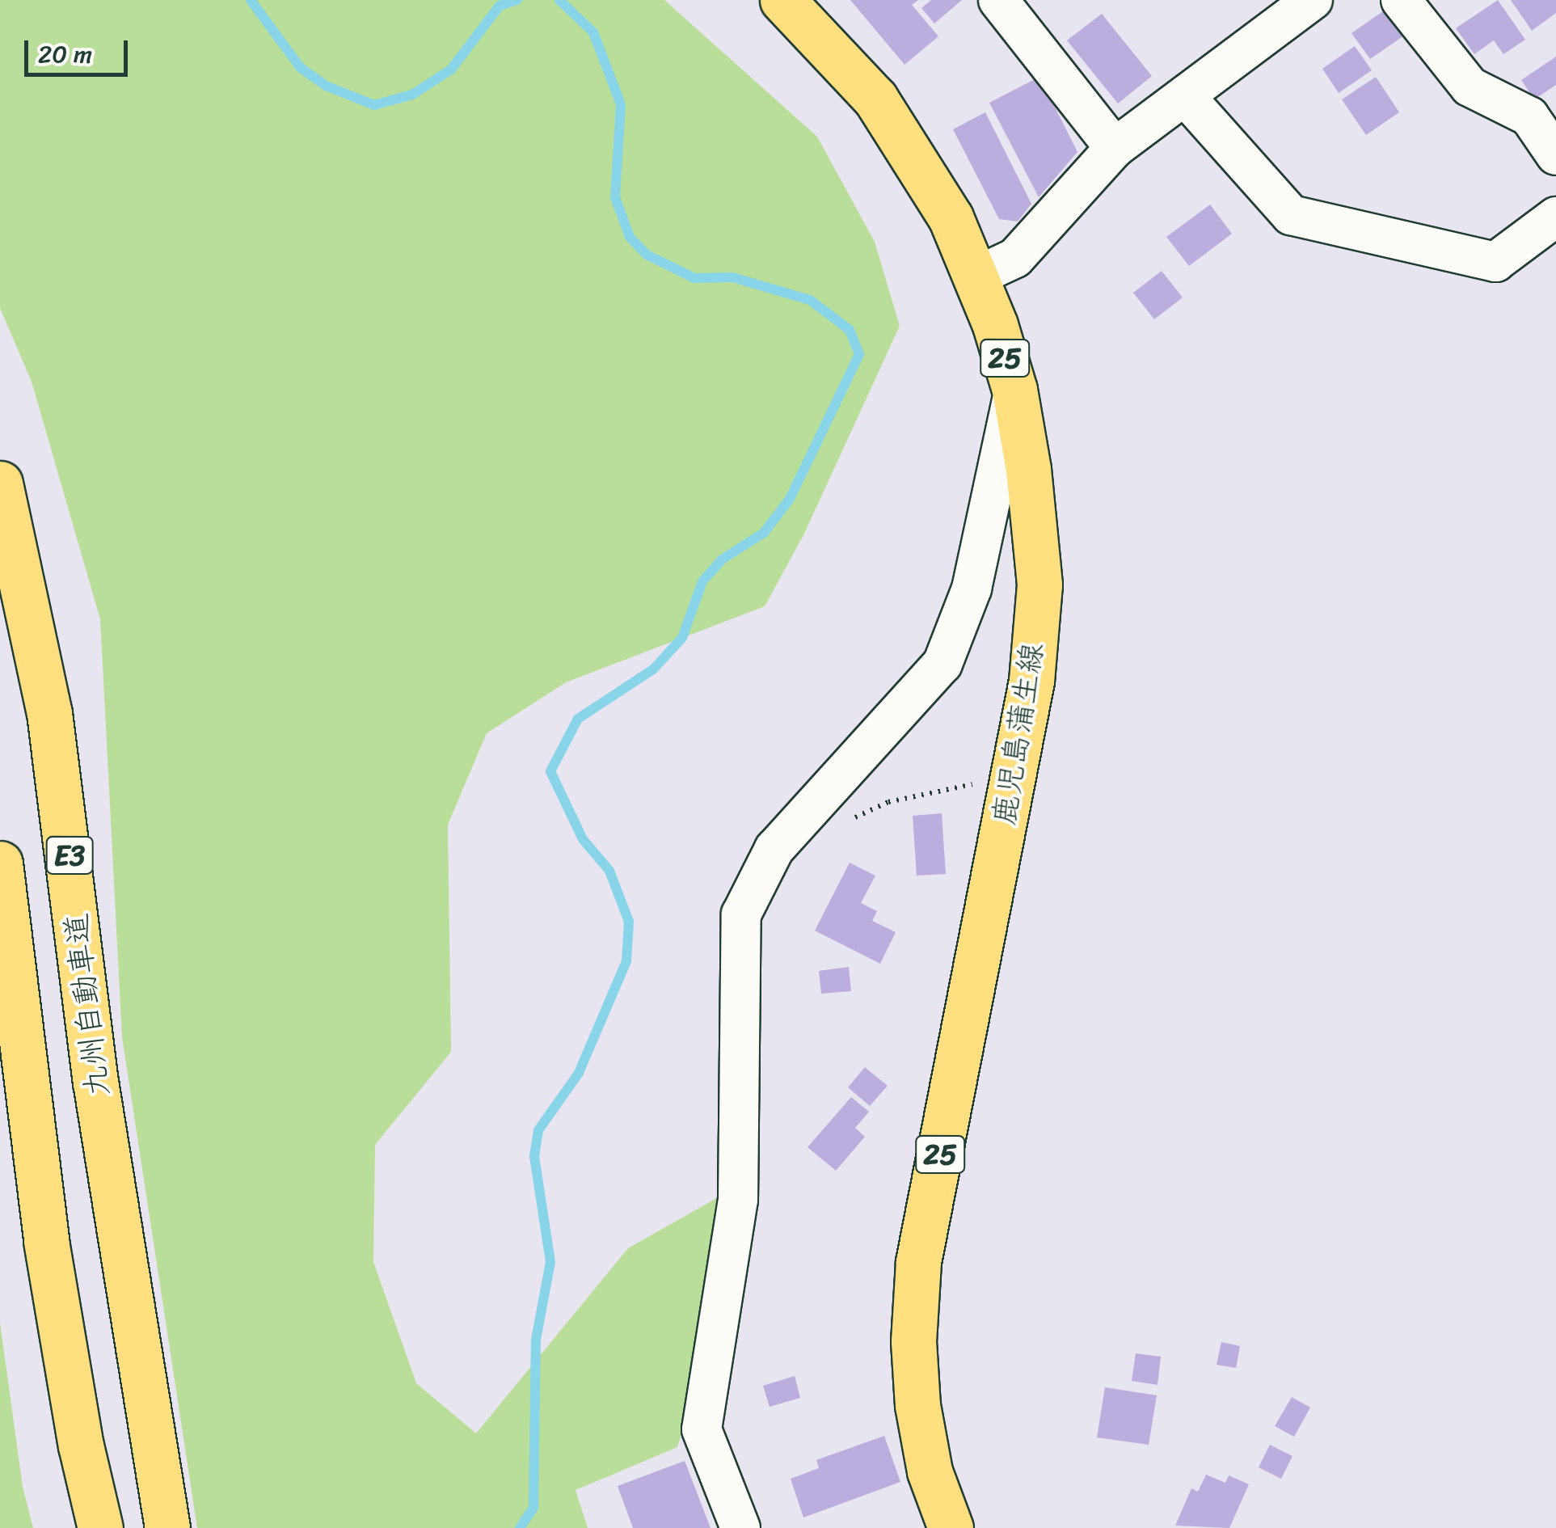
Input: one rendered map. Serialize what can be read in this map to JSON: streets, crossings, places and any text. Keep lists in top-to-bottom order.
{
  "streets": {
    "main road": [
      "25",
      "鹿児島蒲生線",
      "E3",
      "九州自動車道"
    ]
  },
  "scale_bar": "20 m"
}
